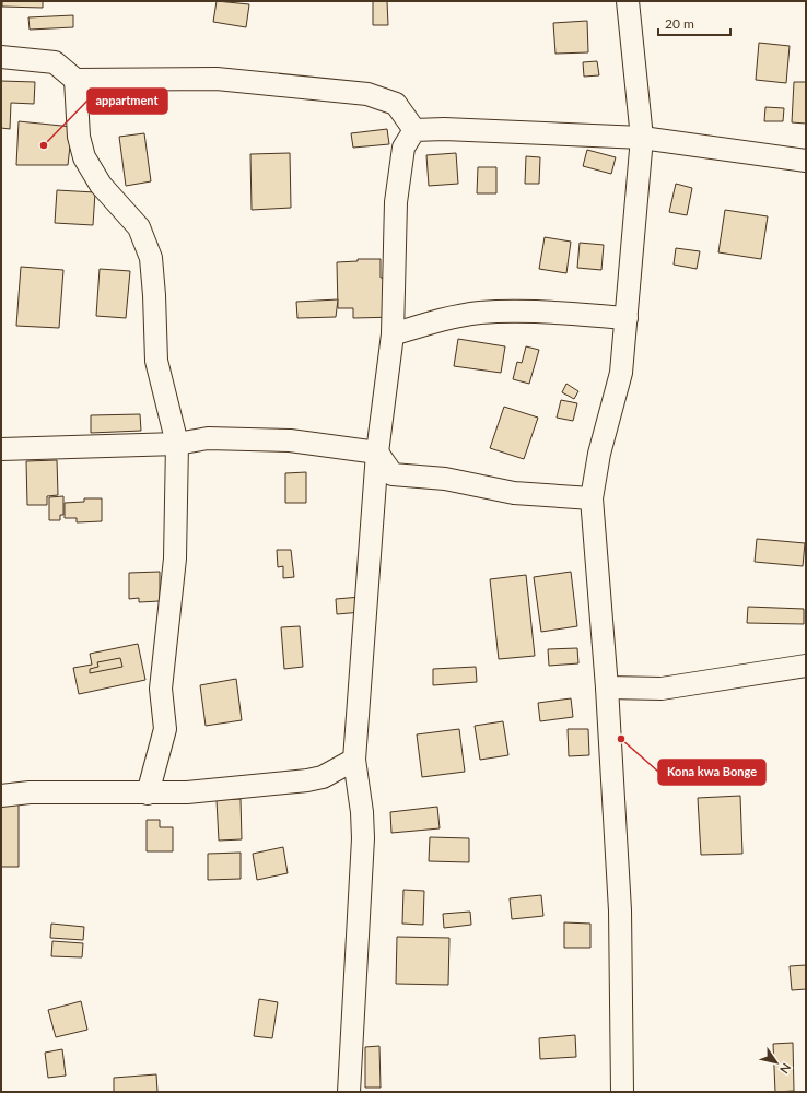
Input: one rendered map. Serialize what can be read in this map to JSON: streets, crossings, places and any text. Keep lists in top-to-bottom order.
{
  "places": ["appartment", "Kona kwa Bonge"],
  "scale_bar": "20 m",
  "north": "bottom right"
}
